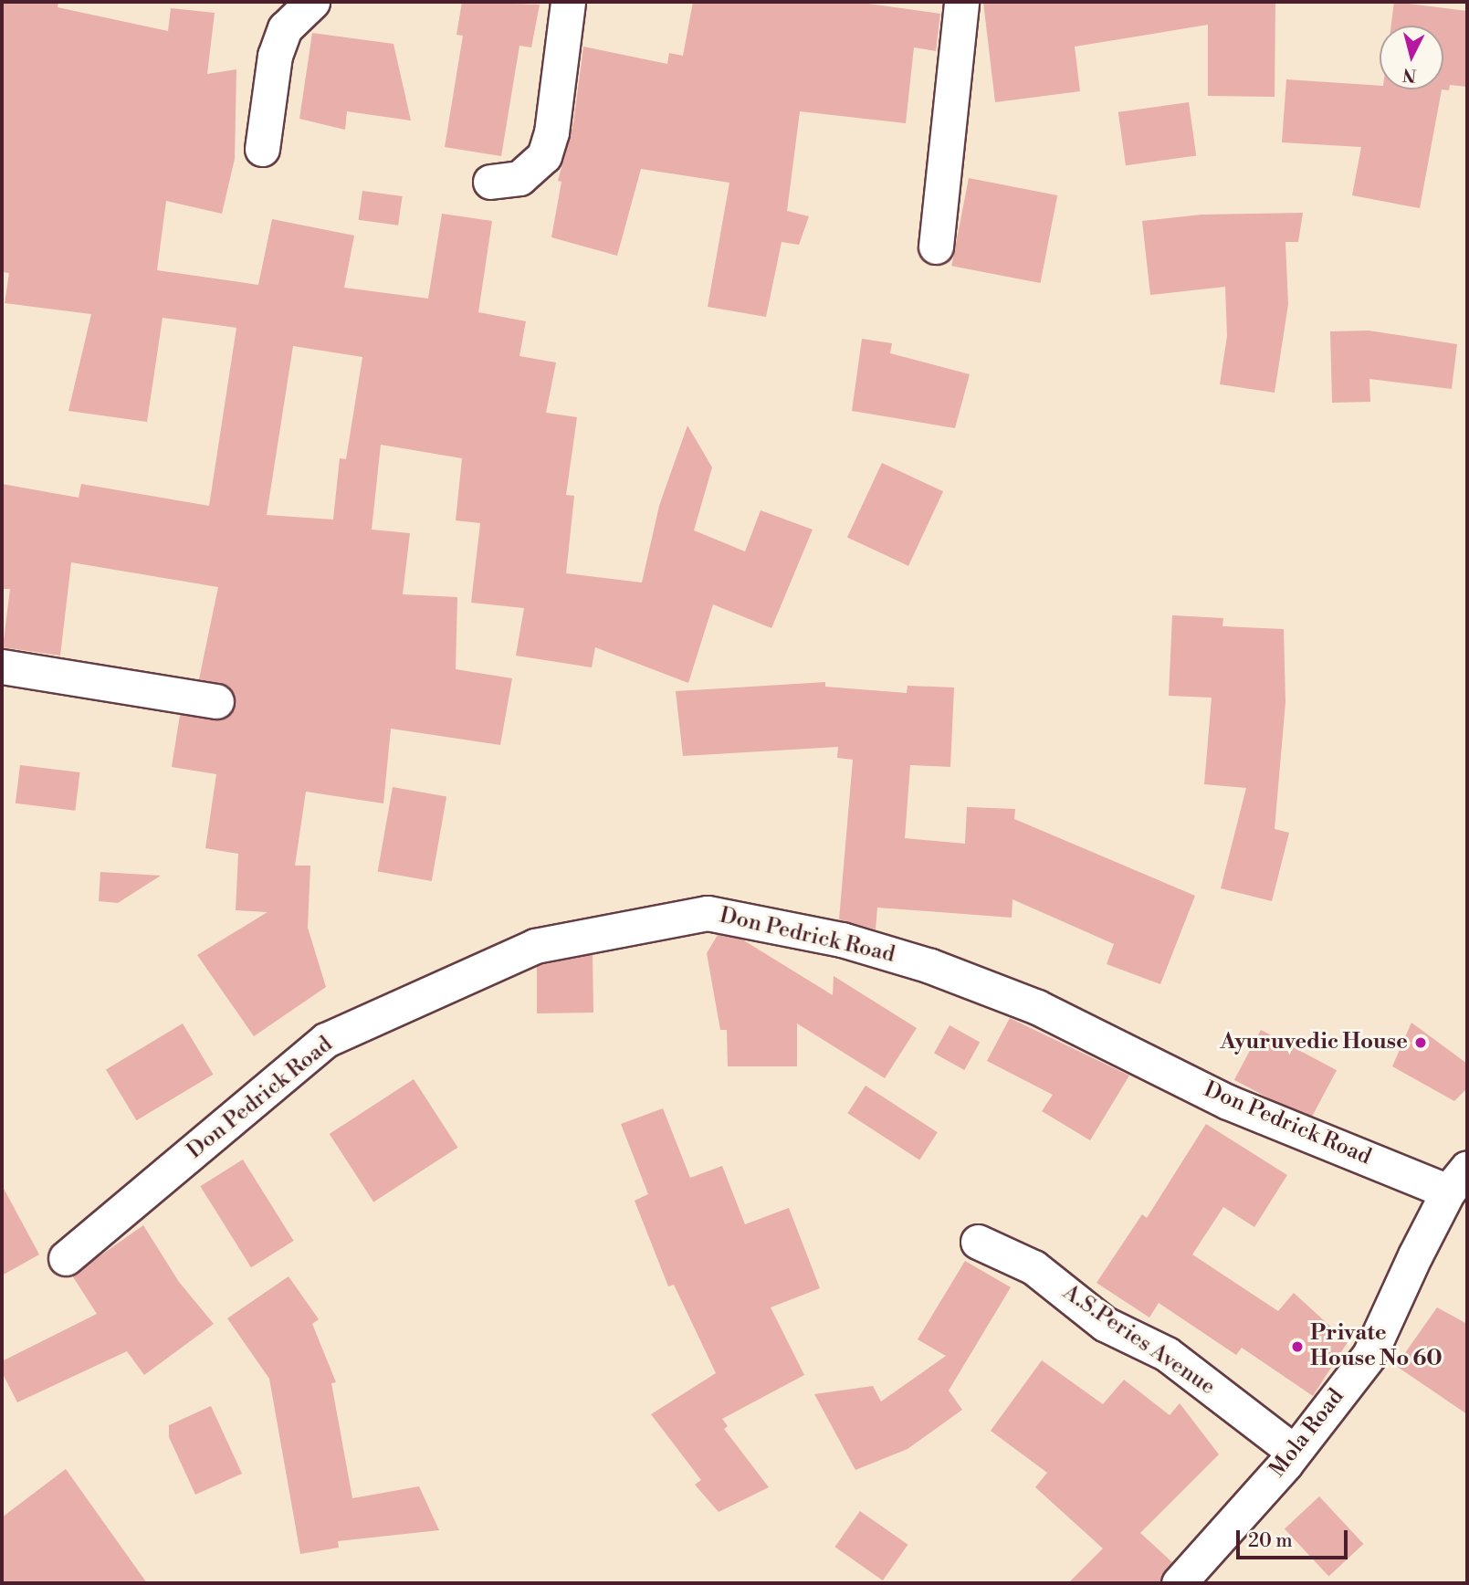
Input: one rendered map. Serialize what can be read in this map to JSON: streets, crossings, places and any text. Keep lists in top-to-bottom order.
{
  "streets": {
    "street": ["Don Pedrick Road", "A.S.Peries Avenue", "Mola Road"]
  },
  "crossings": [
    ["Don Pedrick Road", "Mola Road"],
    ["A.S.Peries Avenue", "Mola Road"]
  ],
  "places": ["Ayuruvedic House", "Private House No 60"],
  "scale_bar": "20 m",
  "north": "bottom"
}
